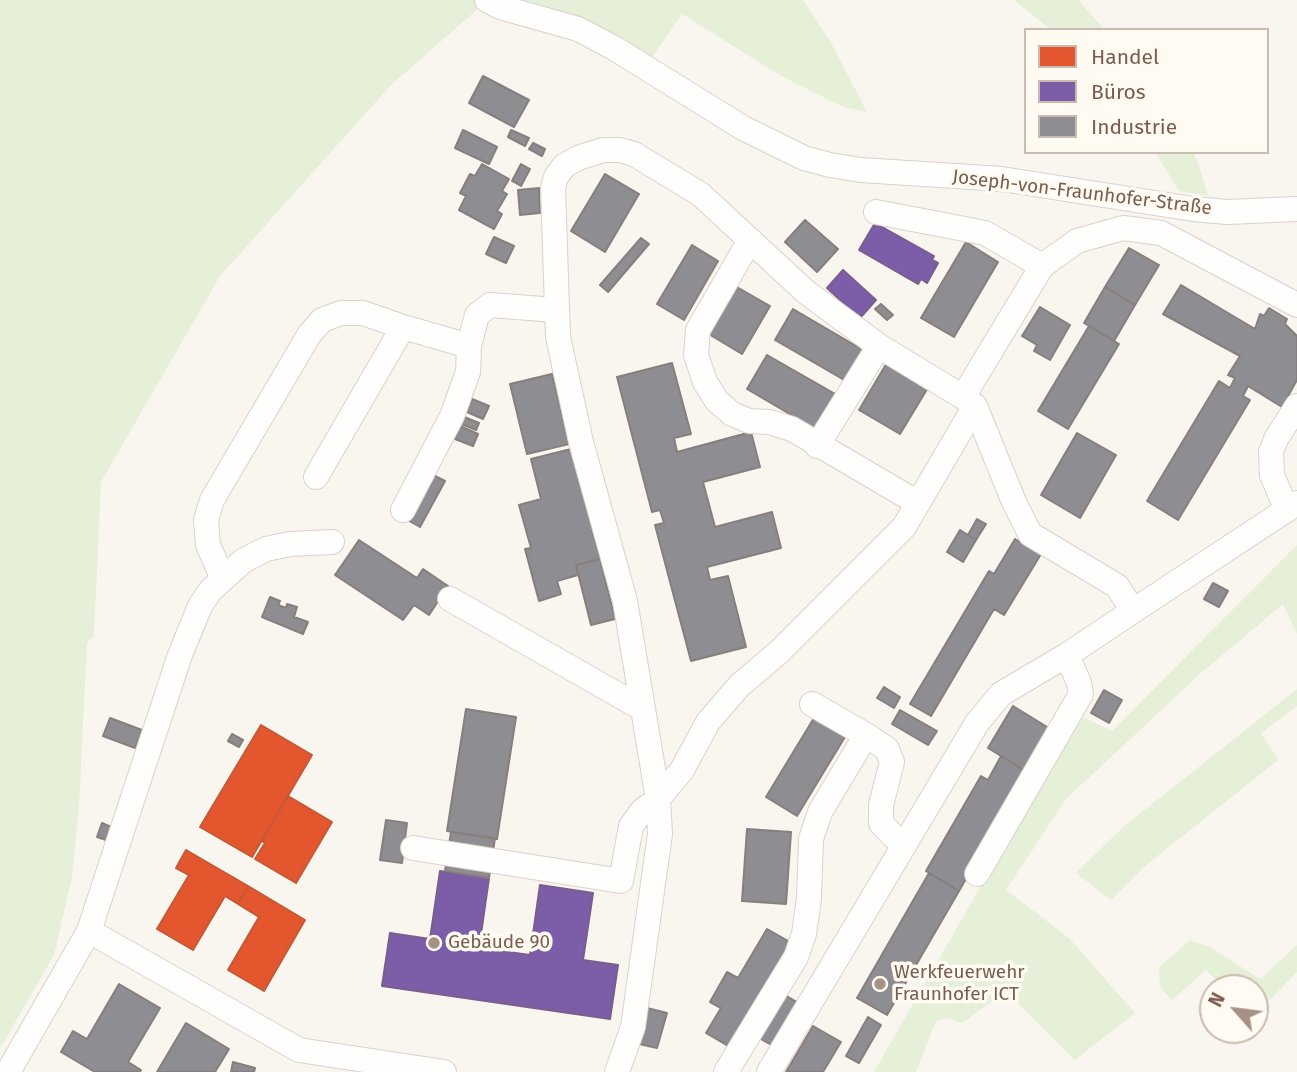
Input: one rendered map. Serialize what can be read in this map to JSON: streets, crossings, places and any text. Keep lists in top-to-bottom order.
{
  "streets": {
    "street": ["Joseph-von-Fraunhofer-Straße"]
  },
  "places": ["Gebäude 90", "Werkfeuerwehr Fraunhofer ICT"],
  "legend": ["Handel", "Büros", "Industrie"],
  "north": "top left"
}
